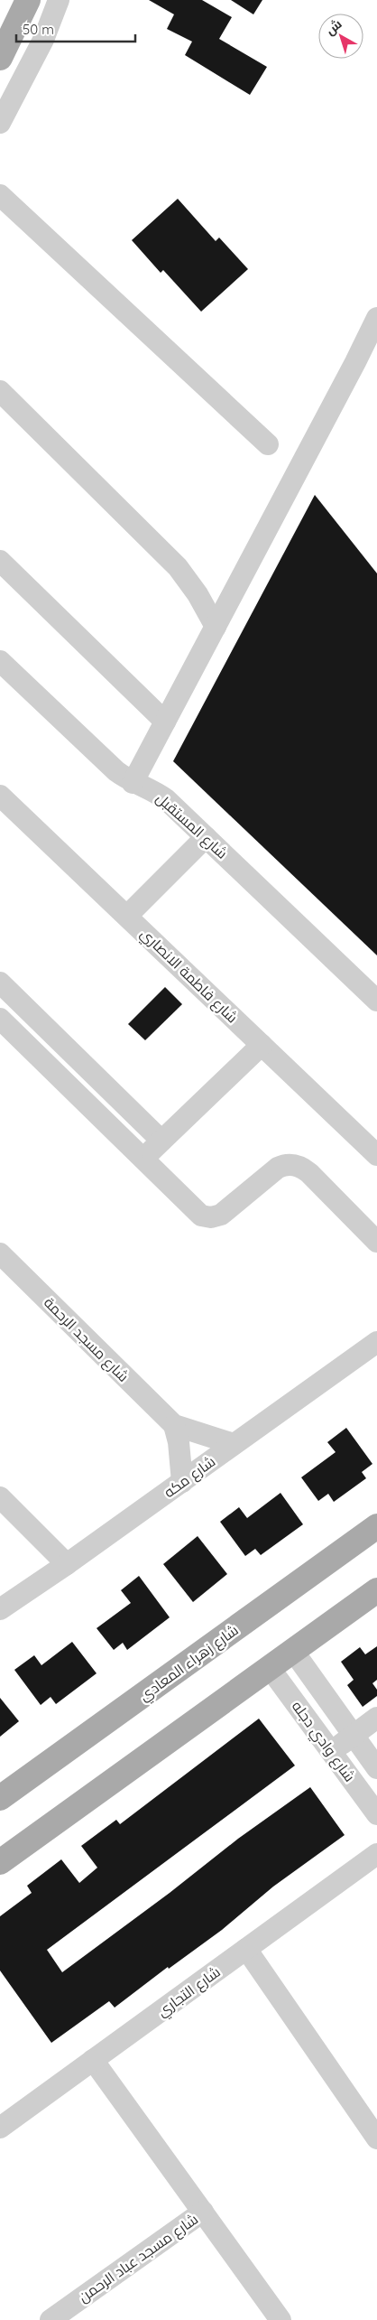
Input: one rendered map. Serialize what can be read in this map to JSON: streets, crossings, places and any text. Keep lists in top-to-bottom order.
{
  "streets": {
    "main road": ["شارع زهراء المعادي"],
    "street": [
      "شارع المستقبل",
      "شارع فاطمة الانصاري",
      "شارع مسجد الرحمة",
      "شارع مكه",
      "شارع وادي دجله",
      "شارع التجاري",
      "شارع مسجد عباد الرحمن"
    ]
  },
  "crossings": [
    ["شارع مسجد الرحمة", "شارع مكه"]
  ],
  "scale_bar": "50 m",
  "north": "top left"
}
